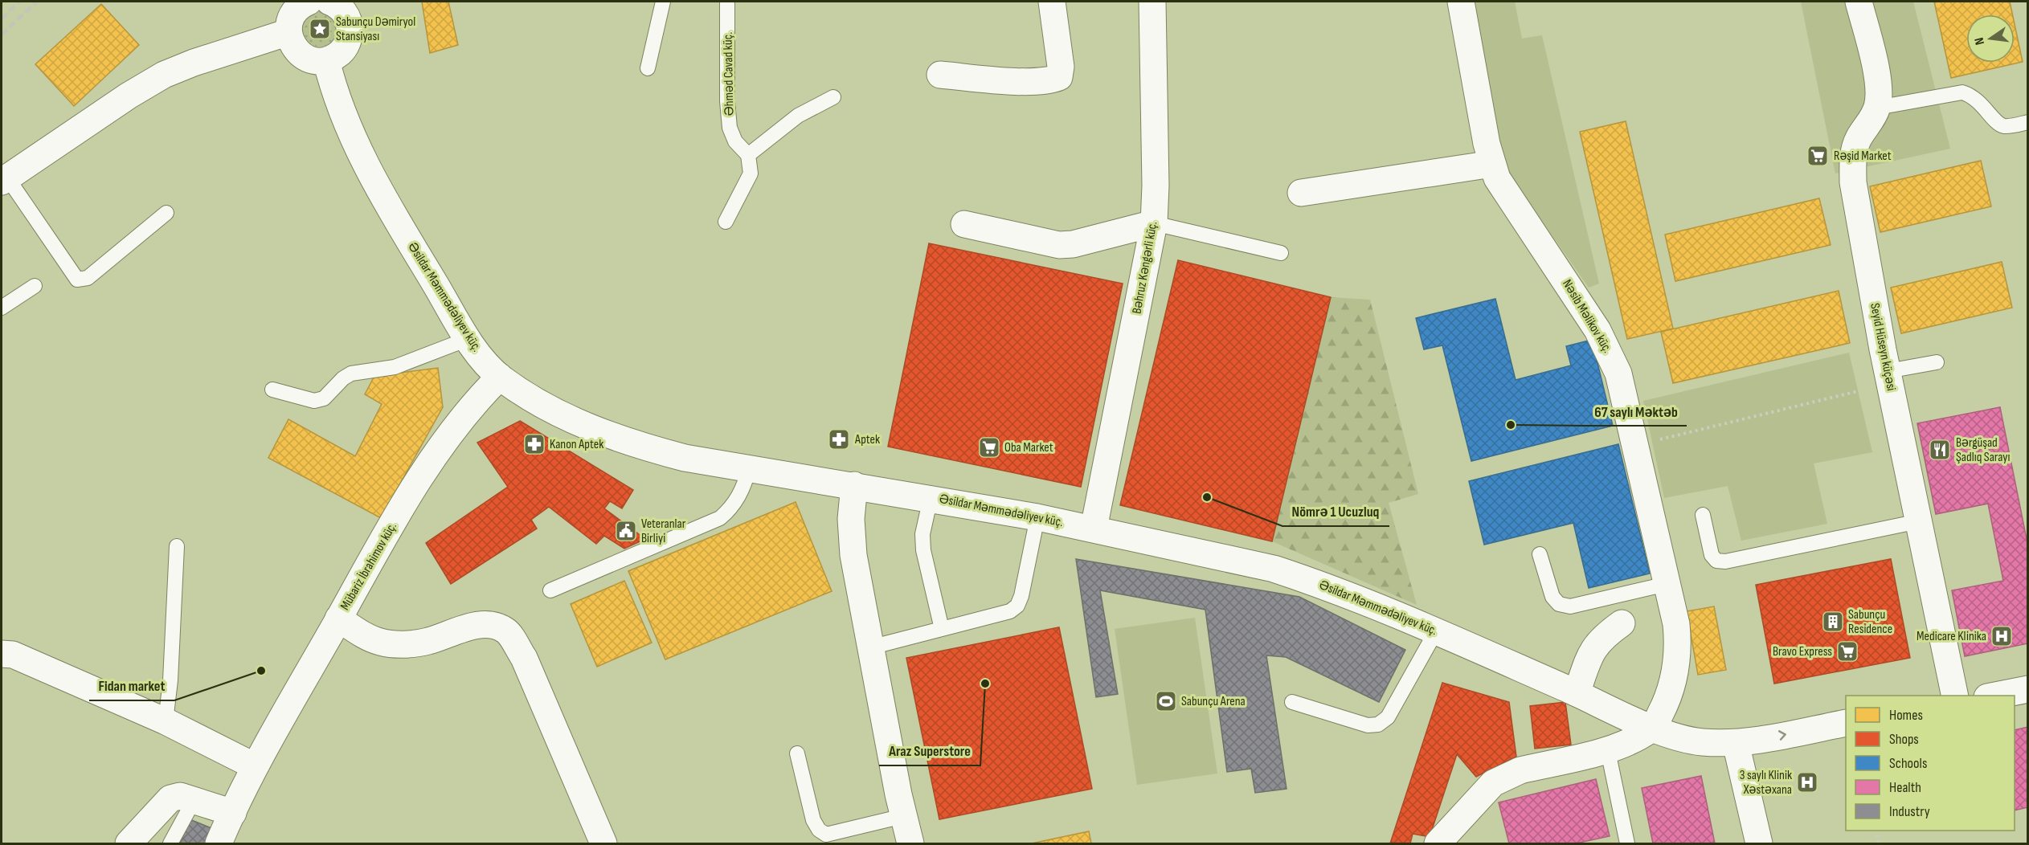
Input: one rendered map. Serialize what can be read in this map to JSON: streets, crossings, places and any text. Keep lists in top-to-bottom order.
{
  "streets": {
    "street": [
      "Bəhruz Kəngərli küç.",
      "Əsildar Məmmədəliyev küç.",
      "Nəsib Məlikov küç.",
      "Seyid Hüseyn küçəsi",
      "Mübariz İbrahimov küç."
    ],
    "lane": ["Əhməd Cavad küç."]
  },
  "crossings": [
    ["Bəhruz Kəngərli küç.", "Əsildar Məmmədəliyev küç."],
    ["Əsildar Məmmədəliyev küç.", "Nəsib Məlikov küç."],
    ["Əsildar Məmmədəliyev küç.", "Mübariz İbrahimov küç."]
  ],
  "places": {
    "place": ["Sabunçu Dəmiryol Stansiyası"],
    "supermarket": ["Rəşid Market", "Oba Market", "Bravo Express"],
    "other": [
      "67 saylı Məktəb",
      "Nömrə 1 Ucuzluq",
      "Fidan market",
      "Araz Superstore"
    ],
    "pharmacy": ["Aptek", "Kanon Aptek"],
    "restaurant": ["Bərgüşad Şadlıq Sarayı"],
    "public building": ["Veteranlar Birliyi"],
    "building": ["Sabunçu Residence"],
    "hospital": ["Medicare Klinika", "3 saylı Klinik Xəstəxana"],
    "sports": ["Sabunçu Arena"]
  },
  "legend": [
    "Homes",
    "Shops",
    "Schools",
    "Health",
    "Industry"
  ],
  "north": "left"
}
